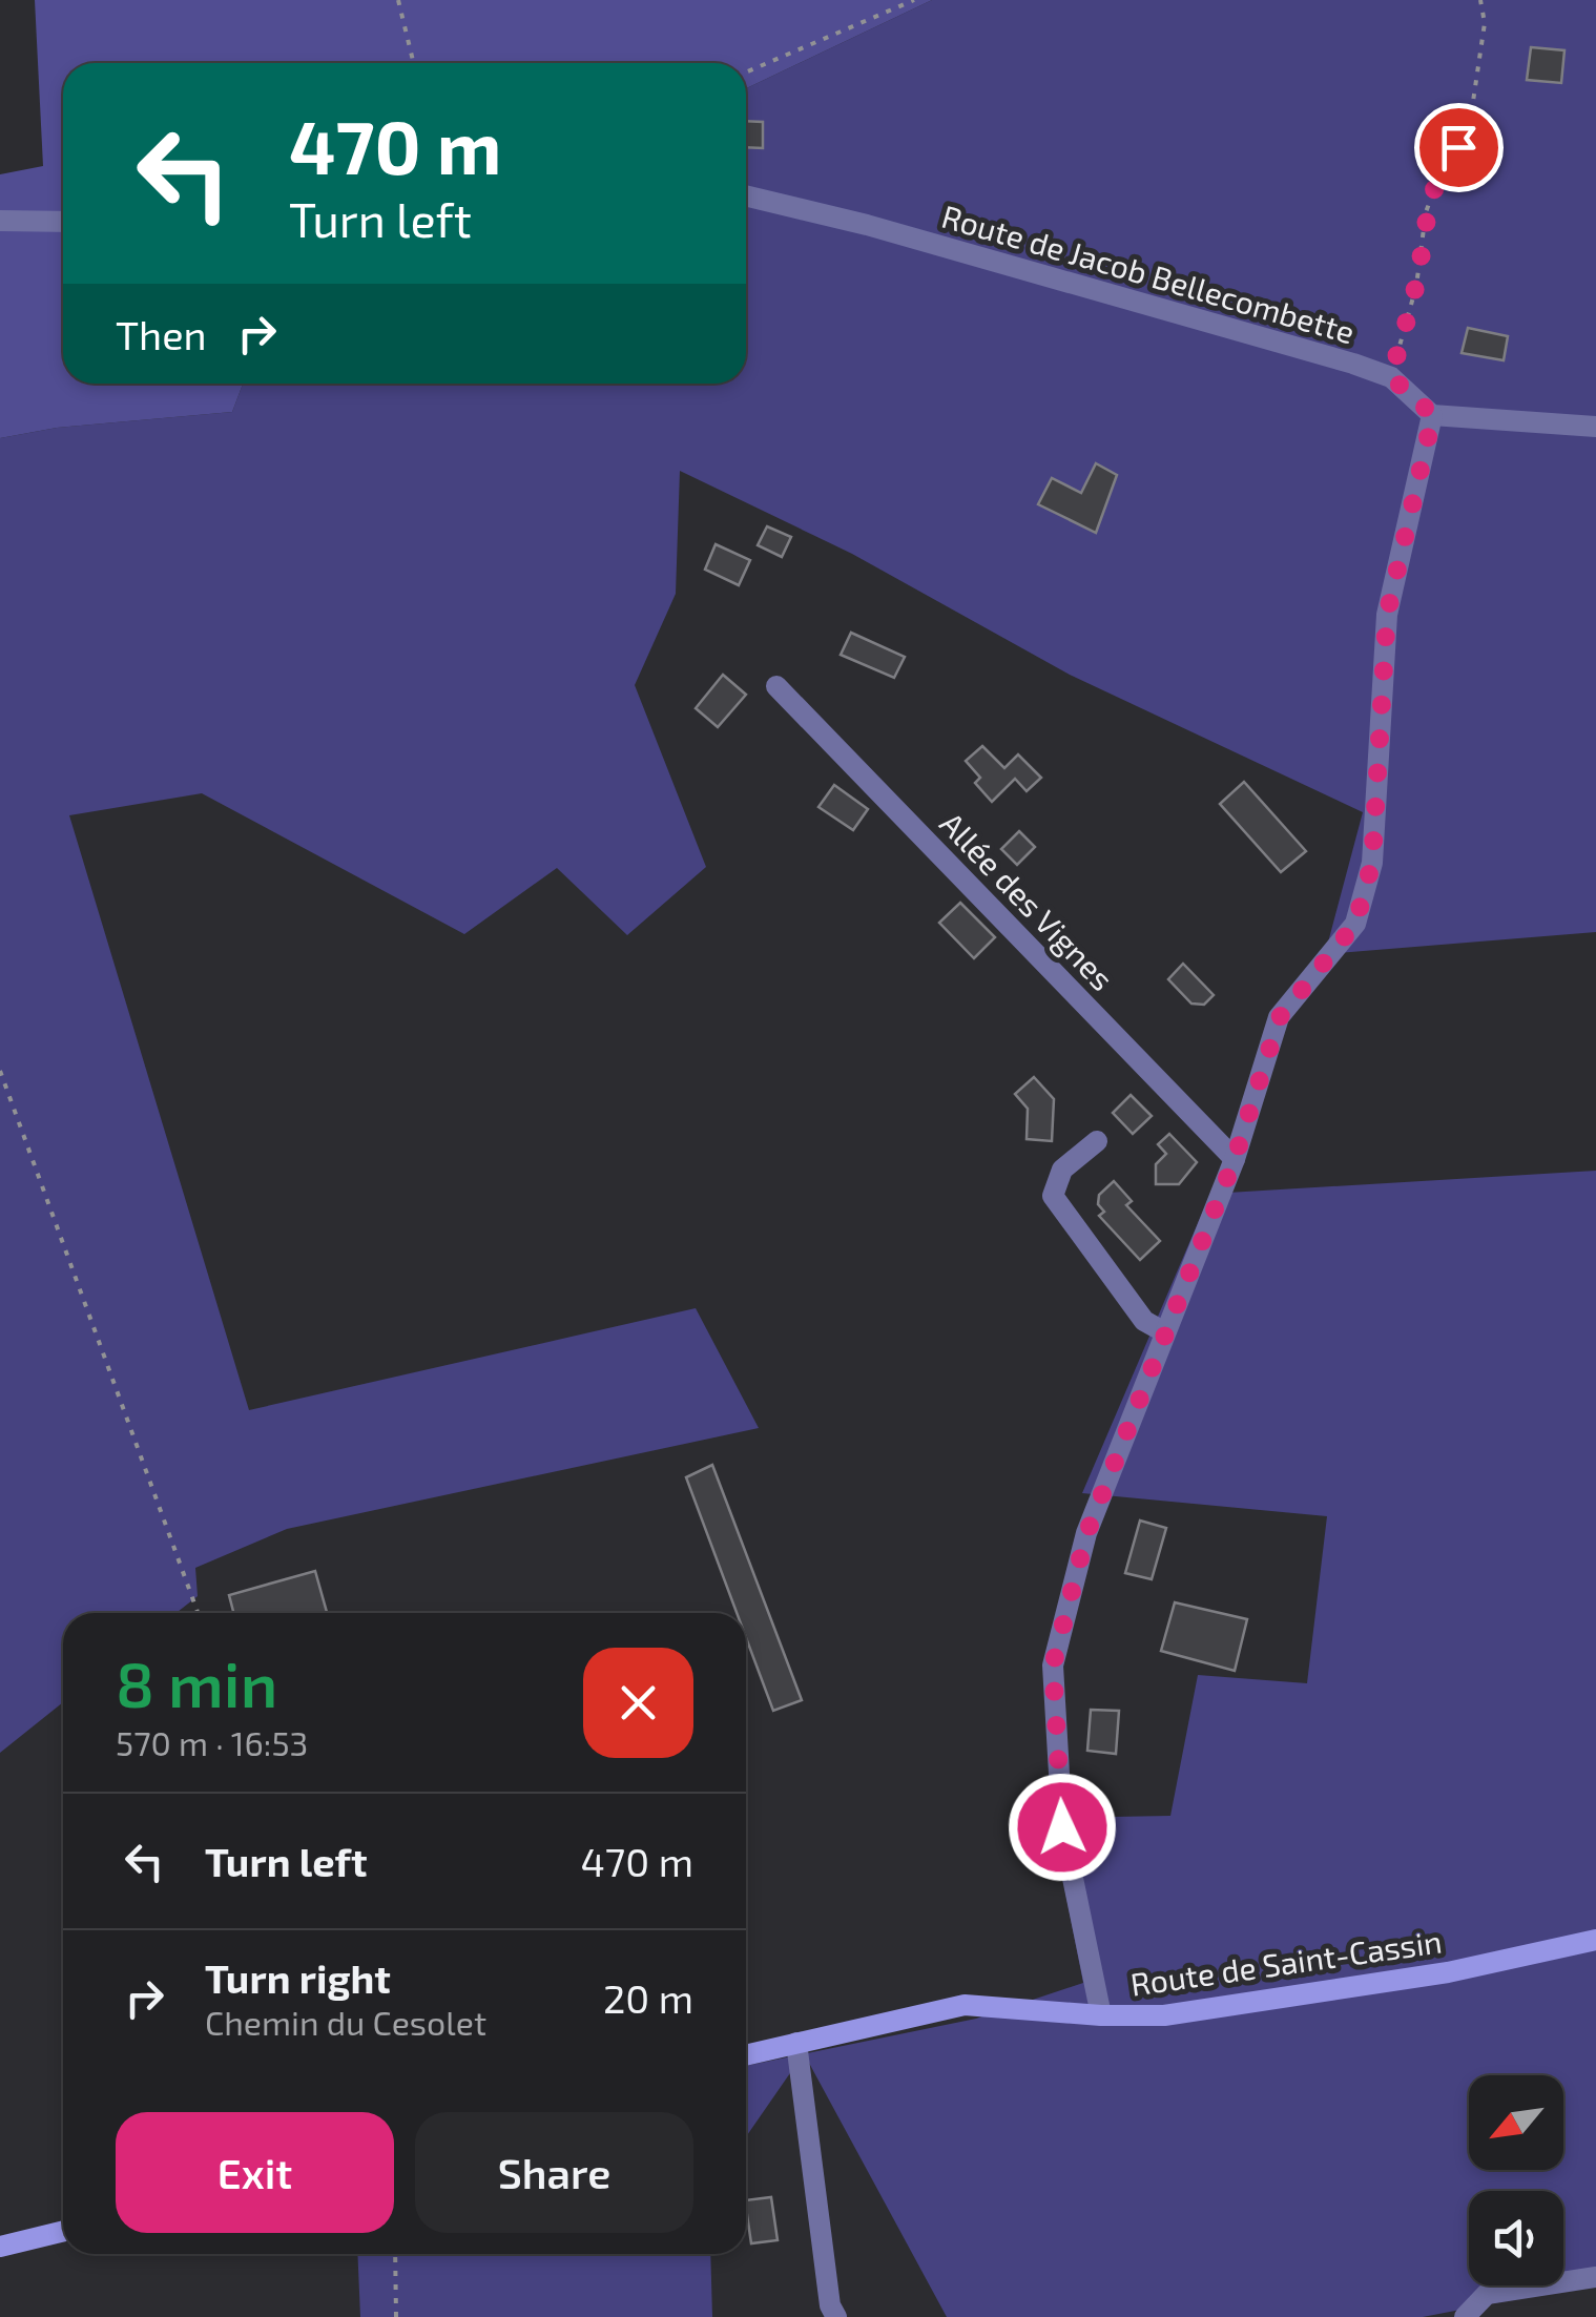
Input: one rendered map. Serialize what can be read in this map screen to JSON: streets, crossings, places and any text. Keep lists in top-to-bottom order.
{
  "streets": {
    "street": ["Route de Jacob Bellecombette", "Allée des Vignes", "Route de Saint-Cassin"]
  },
  "north": "bottom left",
  "page": {
    "turn": ["470 m", "Turn left"],
    "then": "Then",
    "heading": ["8 min", "570 m · 16:53"],
    "list": [
      {
        "name": "Turn left",
        "value": "470 m"
      },
      {
        "name": "Turn right",
        "note": "Chemin du Cesolet",
        "value": "20 m"
      }
    ],
    "buttons": ["Exit", "Share"]
  }
}
